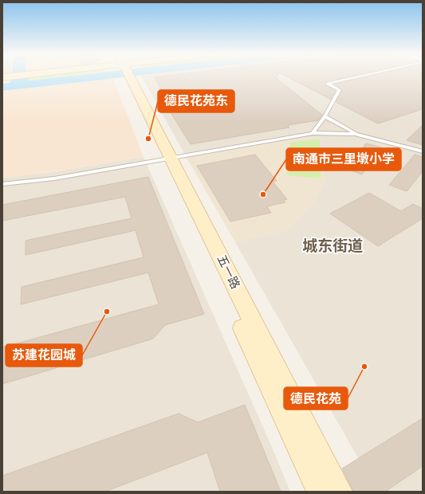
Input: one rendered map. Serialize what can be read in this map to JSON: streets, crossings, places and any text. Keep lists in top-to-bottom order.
{
  "streets": {
    "main road": ["五一路"]
  },
  "districts": ["城东街道"],
  "places": [
    "德民花苑东",
    "南通市三里墩小学",
    "苏建花园城",
    "德民花苑"
  ]
}
